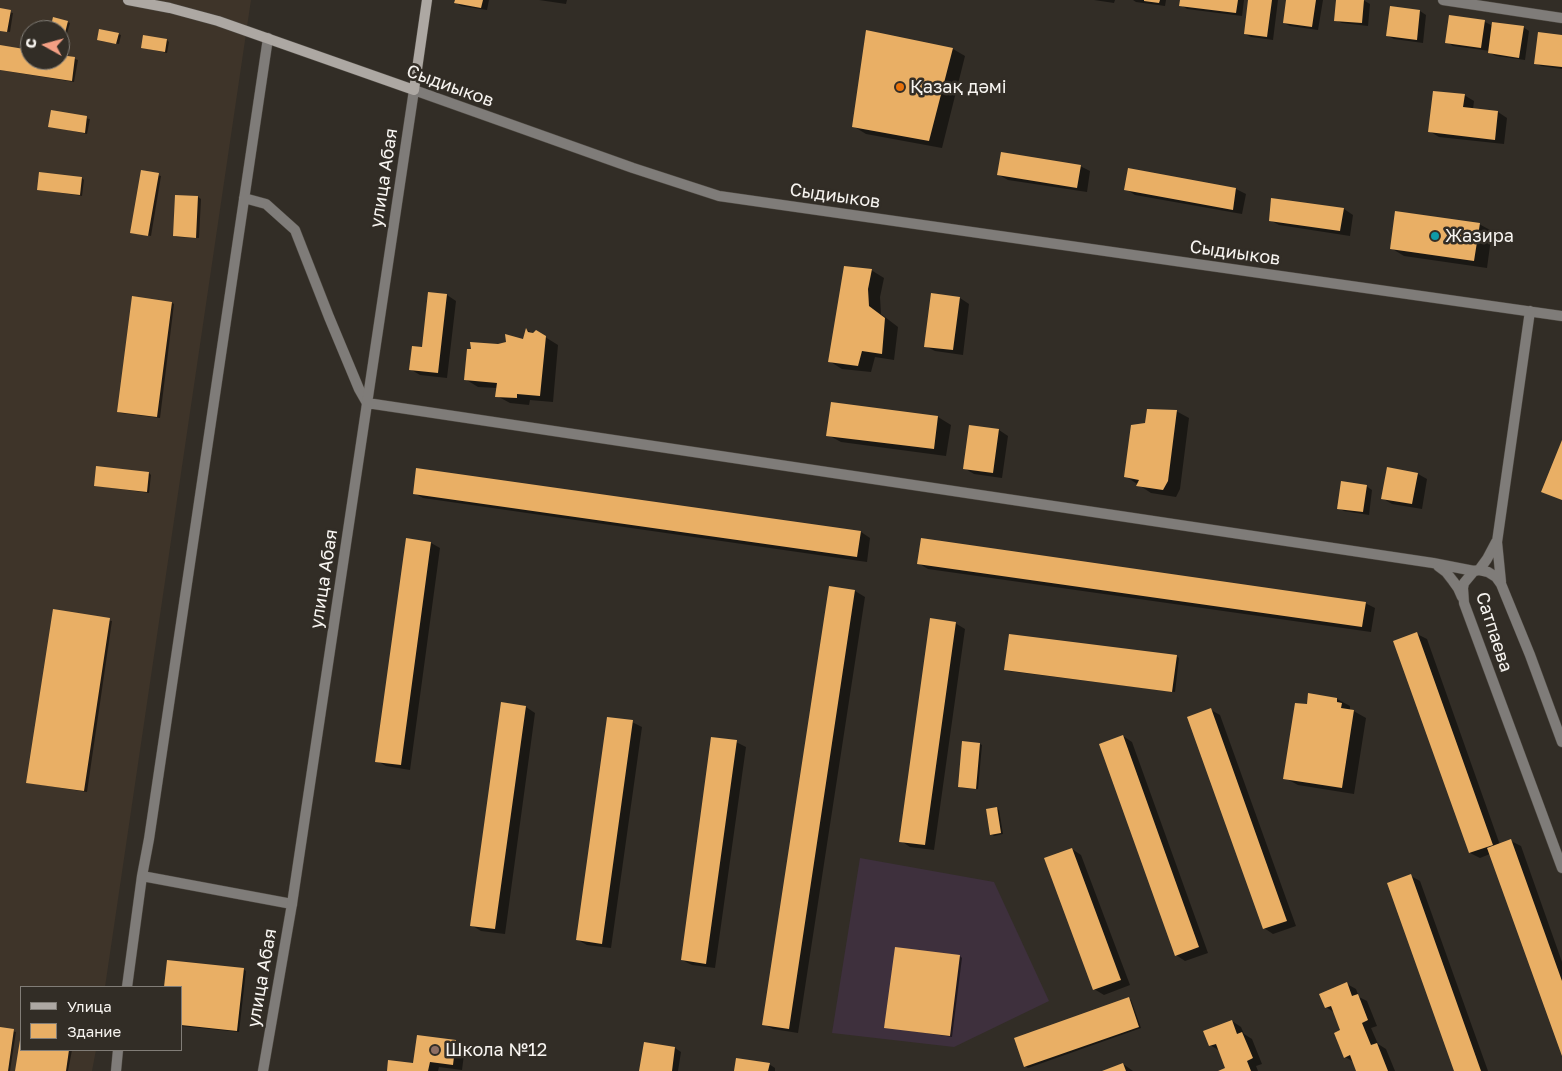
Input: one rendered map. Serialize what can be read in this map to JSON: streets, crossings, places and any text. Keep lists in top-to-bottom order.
{
  "streets": {
    "main road": ["Сыдиыков"],
    "street": ["улица Абая", "Сатпаева"]
  },
  "crossings": [
    ["Сыдиыков", "улица Абая"]
  ],
  "places": ["Қазақ дәмі", "Жазира", "Школа №12"],
  "legend": ["Улица", "Здание"],
  "north": "left"
}
